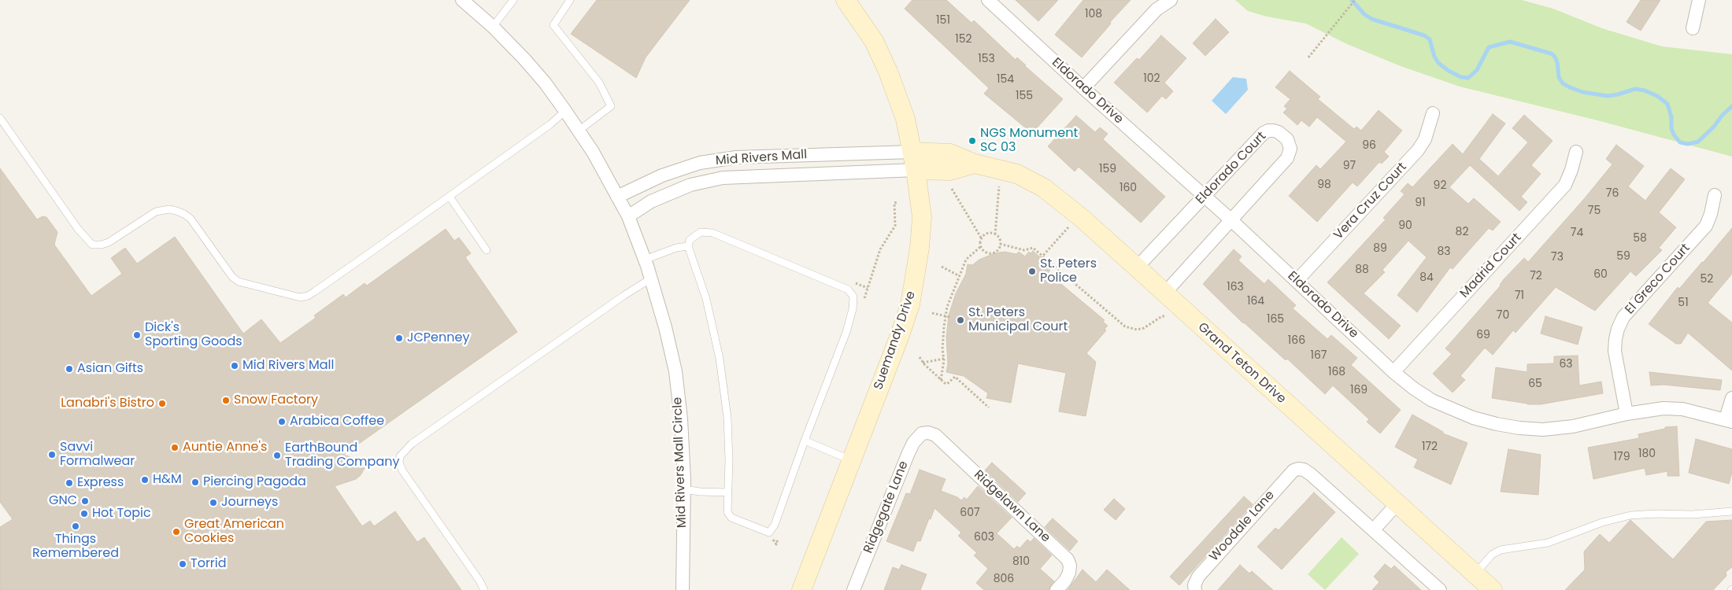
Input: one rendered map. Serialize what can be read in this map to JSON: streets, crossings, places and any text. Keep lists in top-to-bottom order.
{
  "streets": {
    "street": [
      "Eldorado Drive",
      "Mid Rivers Mall",
      "Eldorado Court",
      "Vera Cruz Court",
      "Madrid Court",
      "El Greco Court",
      "Suemandy Drive",
      "Grand Teton Drive",
      "Mid Rivers Mall Circle",
      "Ridgelawn Lane",
      "Ridgegate Lane",
      "Woodale Lane"
    ]
  },
  "crossings": [
    ["Eldorado Drive", "Eldorado Court"],
    ["Eldorado Drive", "Vera Cruz Court"],
    ["Eldorado Drive", "Madrid Court"],
    ["Eldorado Drive", "El Greco Court"],
    ["Mid Rivers Mall", "Suemandy Drive"],
    ["Mid Rivers Mall", "Grand Teton Drive"],
    ["Mid Rivers Mall", "Mid Rivers Mall Circle"],
    ["Eldorado Court", "Grand Teton Drive"],
    ["Suemandy Drive", "Grand Teton Drive"],
    ["Ridgelawn Lane", "Ridgegate Lane"]
  ],
  "places": [
    "NGS Monument SC 03",
    "St. Peters Police",
    "St. Peters Municipal Court",
    "Dick's Sporting Goods",
    "JCPenney",
    "Mid Rivers Mall",
    "Asian Gifts",
    "Snow Factory",
    "Lanabri's Bistro",
    "Arabica Coffee",
    "Auntie Anne's",
    "Savvi Formalwear",
    "EarthBound Trading Company",
    "H&M",
    "Piercing Pagoda",
    "Express",
    "GNC",
    "Journeys",
    "Hot Topic",
    "Things Remembered",
    "Great American Cookies",
    "Torrid"
  ],
  "house_numbers": [
    "108",
    "151",
    "152",
    "153",
    "102",
    "154",
    "155",
    "96",
    "97",
    "159",
    "98",
    "92",
    "160",
    "76",
    "91",
    "75",
    "90",
    "82",
    "74",
    "58",
    "89",
    "83",
    "59",
    "73",
    "88",
    "60",
    "72",
    "84",
    "52",
    "163",
    "71",
    "164",
    "51",
    "70",
    "165",
    "69",
    "166",
    "167",
    "63",
    "168",
    "65",
    "169",
    "172",
    "180",
    "179",
    "607",
    "603",
    "810",
    "806"
  ]
}
